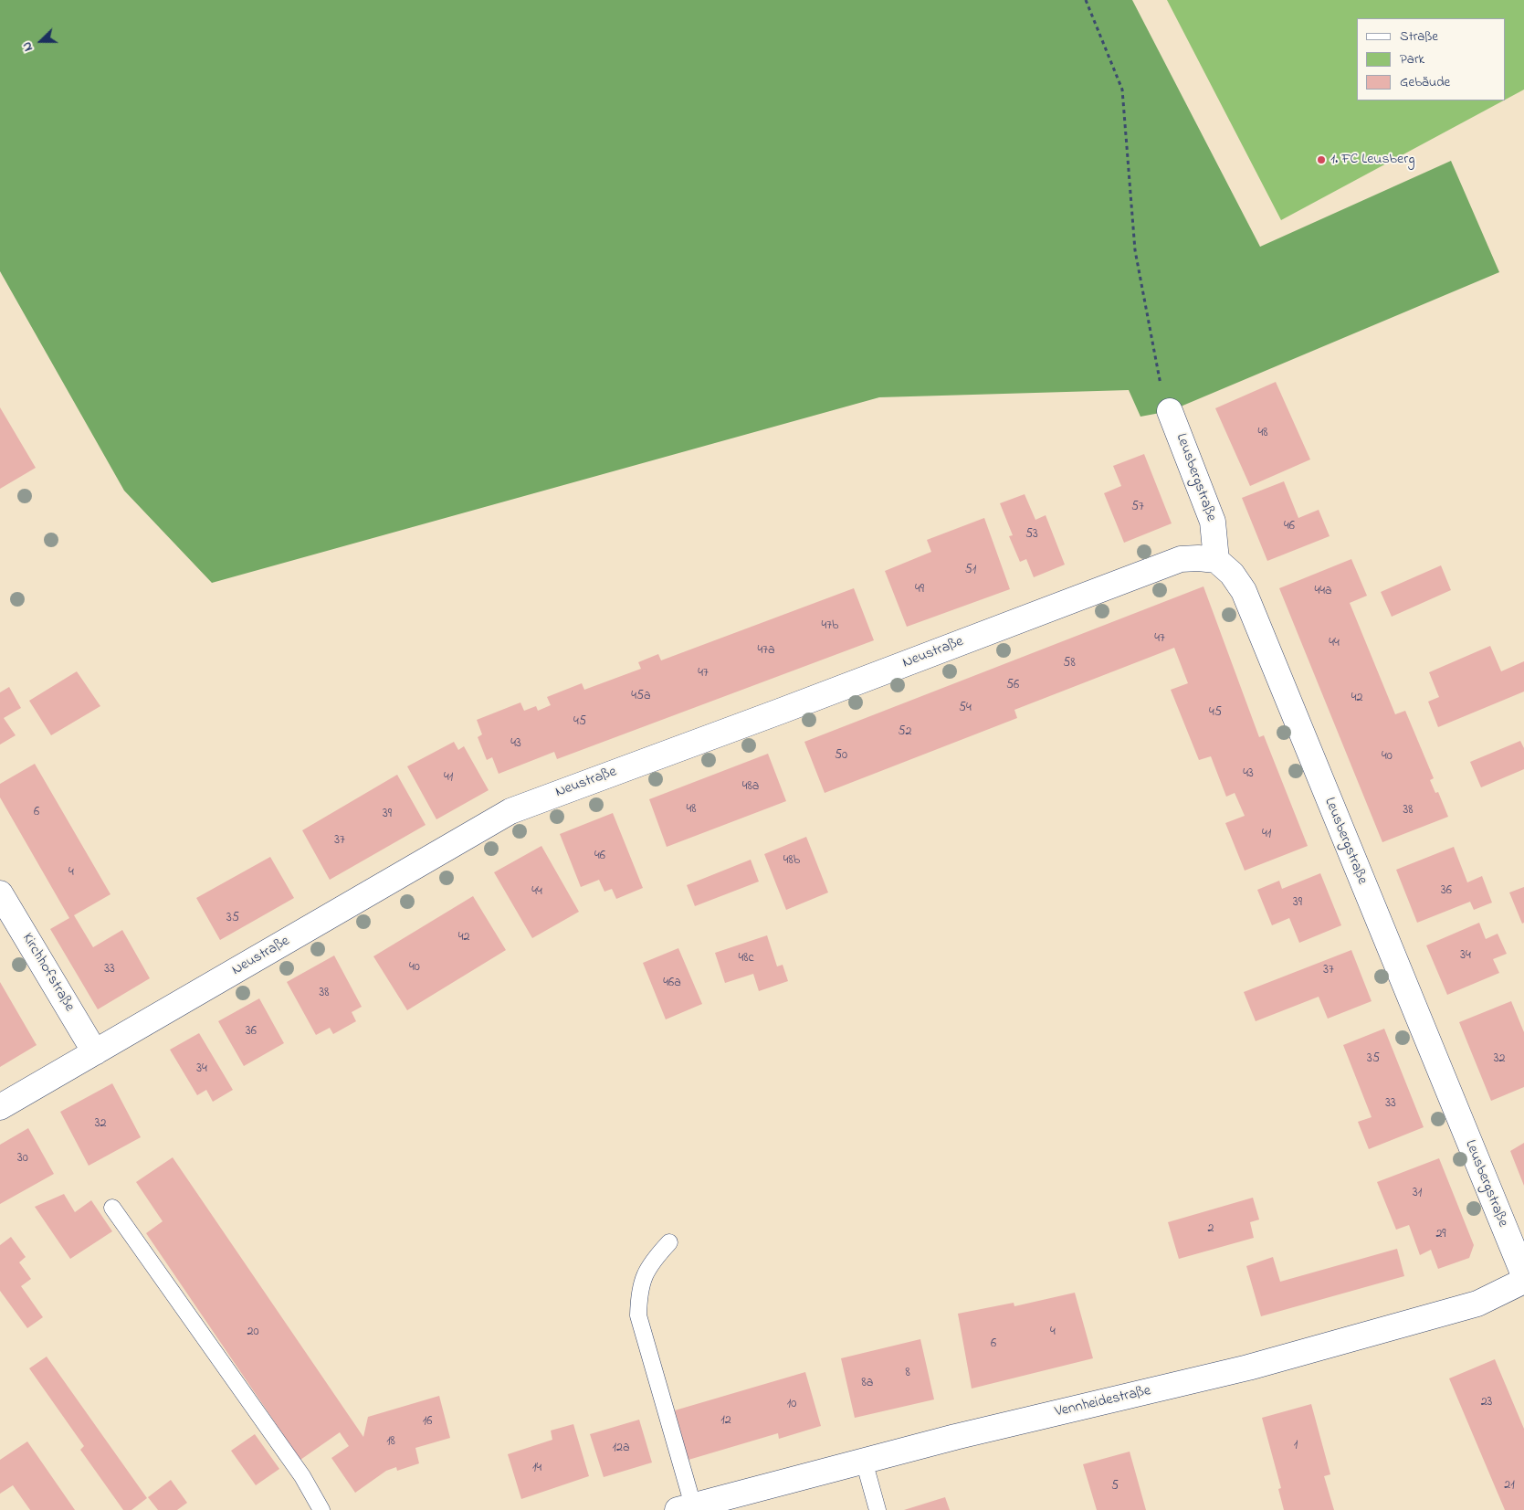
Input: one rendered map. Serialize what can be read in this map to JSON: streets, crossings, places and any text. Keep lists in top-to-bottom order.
{
  "streets": {
    "street": [
      "Leusbergstraße",
      "Neustraße",
      "Kirchhofstraße",
      "Vennheidestraße"
    ]
  },
  "crossings": [
    ["Leusbergstraße", "Neustraße"],
    ["Neustraße", "Kirchhofstraße"]
  ],
  "places": ["1. FC Leusberg"],
  "house_numbers": [
    "48",
    "57",
    "46",
    "53",
    "51",
    "49",
    "44a",
    "47b",
    "47",
    "44",
    "47a",
    "58",
    "47",
    "56",
    "45a",
    "42",
    "54",
    "45",
    "45",
    "52",
    "43",
    "50",
    "40",
    "43",
    "41",
    "48a",
    "48",
    "38",
    "6",
    "39",
    "41",
    "37",
    "46",
    "48b",
    "4",
    "36",
    "44",
    "39",
    "35",
    "42",
    "34",
    "48c",
    "40",
    "33",
    "37",
    "46a",
    "38",
    "36",
    "35",
    "32",
    "34",
    "33",
    "32",
    "30",
    "31",
    "2",
    "29",
    "20",
    "4",
    "6",
    "8",
    "8a",
    "23",
    "10",
    "12",
    "16",
    "18",
    "1",
    "12a",
    "14",
    "21",
    "5"
  ],
  "legend": ["Straße", "Park", "Gebäude"],
  "north": "left"
}
